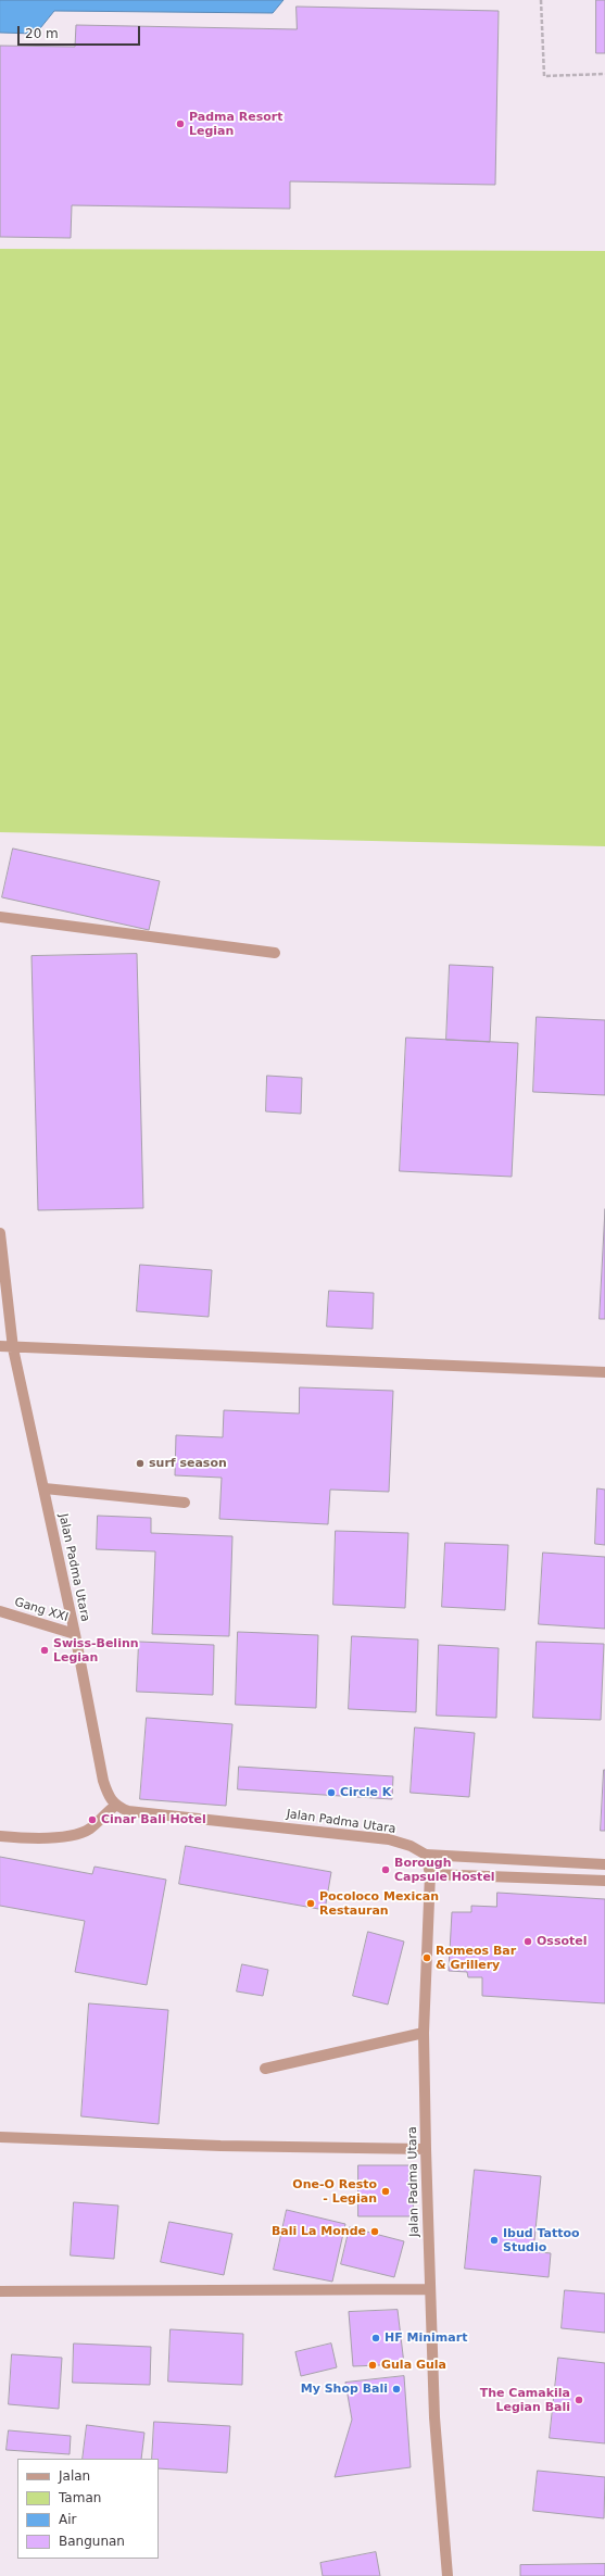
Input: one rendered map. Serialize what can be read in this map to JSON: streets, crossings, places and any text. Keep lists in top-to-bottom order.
{
  "streets": {
    "street": ["Jalan Padma Utara", "Gang XXI"]
  },
  "crossings": [
    ["Jalan Padma Utara", "Gang XXI"]
  ],
  "places": [
    "Padma Resort Legian",
    "surf season",
    "Swiss-Belinn Legian",
    "Circle K",
    "Cinar Bali Hotel",
    "Borough Capsule Hostel",
    "Pocoloco Mexican Restauran",
    "Ossotel",
    "Romeos Bar & Grillery",
    "One-O Resto - Legian",
    "Bali La Monde",
    "Ibud Tattoo Studio",
    "HF Minimart",
    "Gula Gula",
    "My Shop Bali",
    "The Camakila Legian Bali"
  ],
  "legend": [
    "Jalan",
    "Taman",
    "Air",
    "Bangunan"
  ],
  "scale_bar": "20 m"
}
